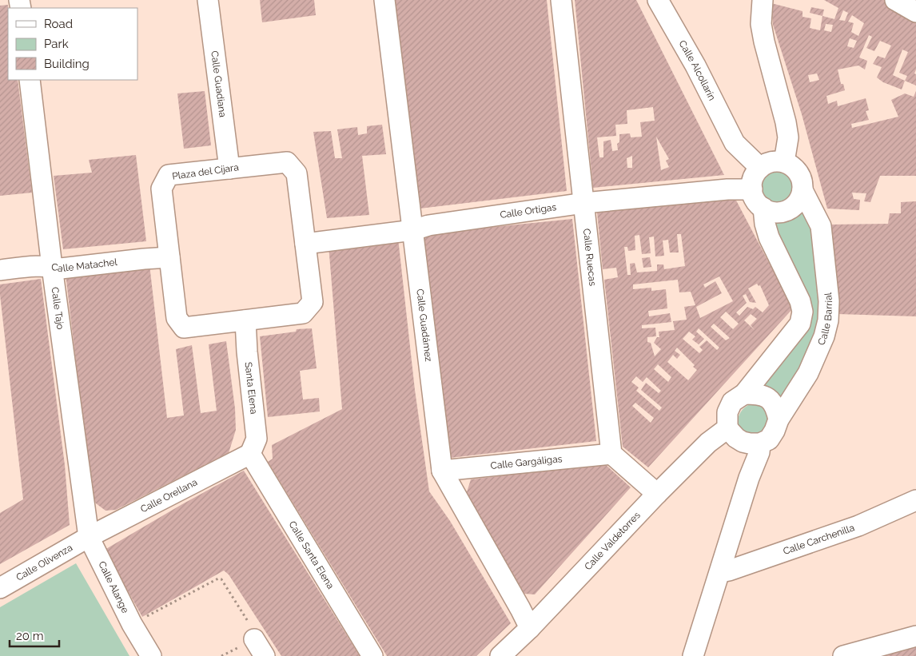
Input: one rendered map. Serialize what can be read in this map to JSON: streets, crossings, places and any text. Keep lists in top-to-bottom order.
{
  "streets": {
    "street": [
      "Calle Alcollarín",
      "Calle Guadiana",
      "Plaza del Cíjara",
      "Calle Ortigas",
      "Calle Ruecas",
      "Calle Matachel",
      "Calle Tajo",
      "Calle Barrial",
      "Calle Guadámez",
      "Santa Elena",
      "Calle Gargáligas",
      "Calle Orellana",
      "Calle Carchenilla",
      "Calle Valdetorres",
      "Calle Santa Elena",
      "Calle Olivenza",
      "Calle Alange"
    ]
  },
  "crossings": [
    ["Calle Alcollarín", "Calle Ortigas"],
    ["Calle Alcollarín", "Calle Barrial"],
    ["Calle Alcollarín", "Calle Valdetorres"],
    ["Calle Guadiana", "Plaza del Cíjara"],
    ["Plaza del Cíjara", "Calle Ortigas"],
    ["Plaza del Cíjara", "Calle Matachel"],
    ["Plaza del Cíjara", "Santa Elena"],
    ["Calle Ortigas", "Calle Ruecas"],
    ["Calle Ortigas", "Calle Barrial"],
    ["Calle Ortigas", "Calle Guadámez"],
    ["Calle Ortigas", "Calle Valdetorres"],
    ["Calle Ruecas", "Calle Gargáligas"],
    ["Calle Matachel", "Calle Tajo"],
    ["Calle Tajo", "Calle Orellana"],
    ["Calle Tajo", "Calle Olivenza"],
    ["Calle Tajo", "Calle Alange"],
    ["Calle Barrial", "Calle Carchenilla"],
    ["Calle Barrial", "Calle Valdetorres"],
    ["Calle Guadámez", "Calle Gargáligas"],
    ["Calle Guadámez", "Calle Valdetorres"],
    ["Santa Elena", "Calle Orellana"],
    ["Santa Elena", "Calle Santa Elena"],
    ["Calle Orellana", "Calle Santa Elena"],
    ["Calle Orellana", "Calle Olivenza"],
    ["Calle Orellana", "Calle Alange"],
    ["Calle Olivenza", "Calle Alange"]
  ],
  "legend": ["Road", "Park", "Building"],
  "scale_bar": "20 m"
}
